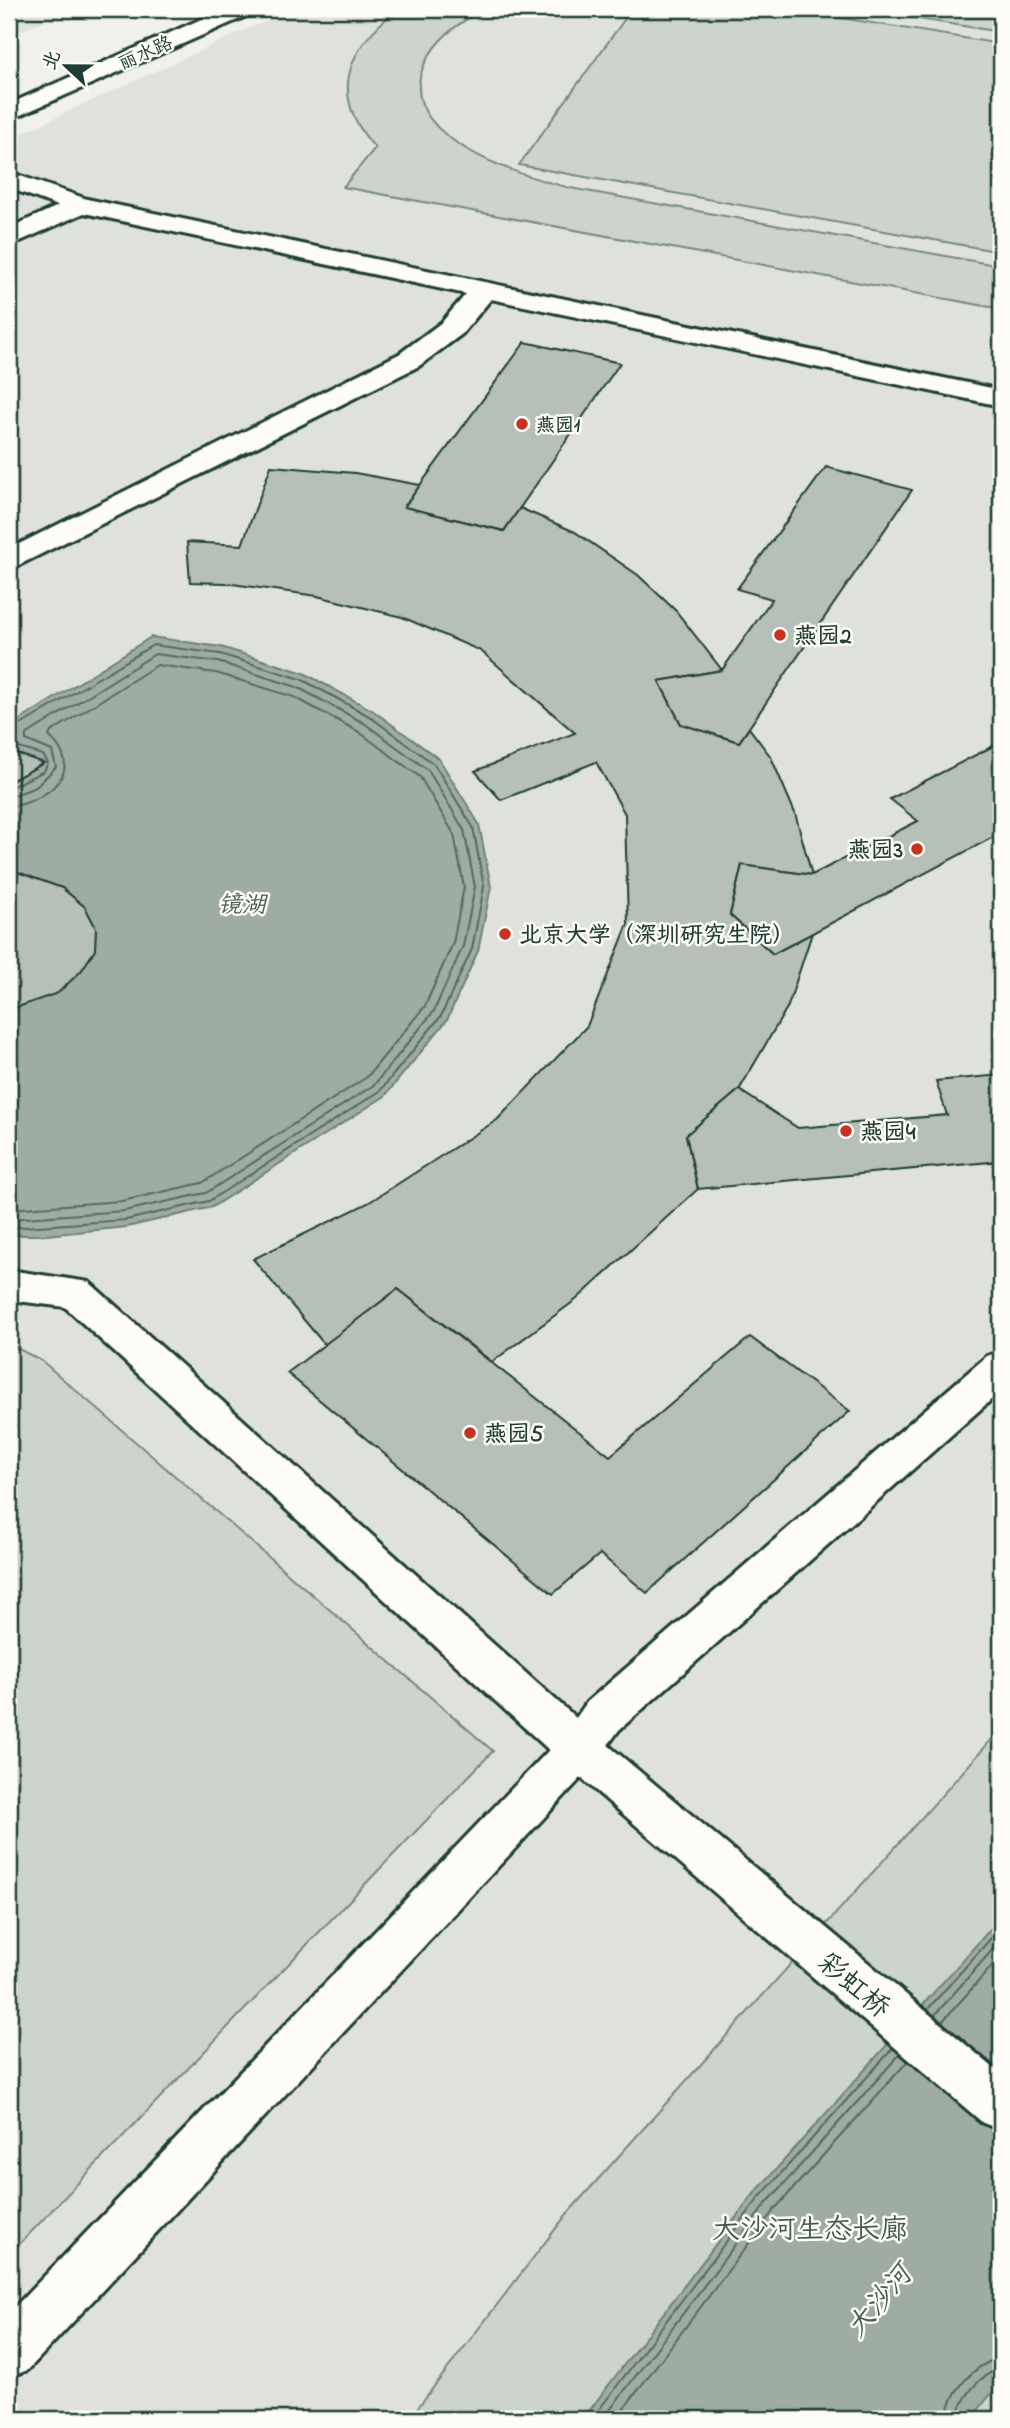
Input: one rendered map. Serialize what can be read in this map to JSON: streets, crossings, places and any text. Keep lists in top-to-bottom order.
{
  "streets": {
    "street": ["丽水路", "彩虹桥"]
  },
  "water": ["镜湖", "大沙河"],
  "parks": ["大沙河生态长廊"],
  "places": [
    "燕园1",
    "燕园2",
    "燕园3",
    "北京大学（深圳研究生院）",
    "燕园4",
    "燕园5"
  ],
  "north": "left"
}
